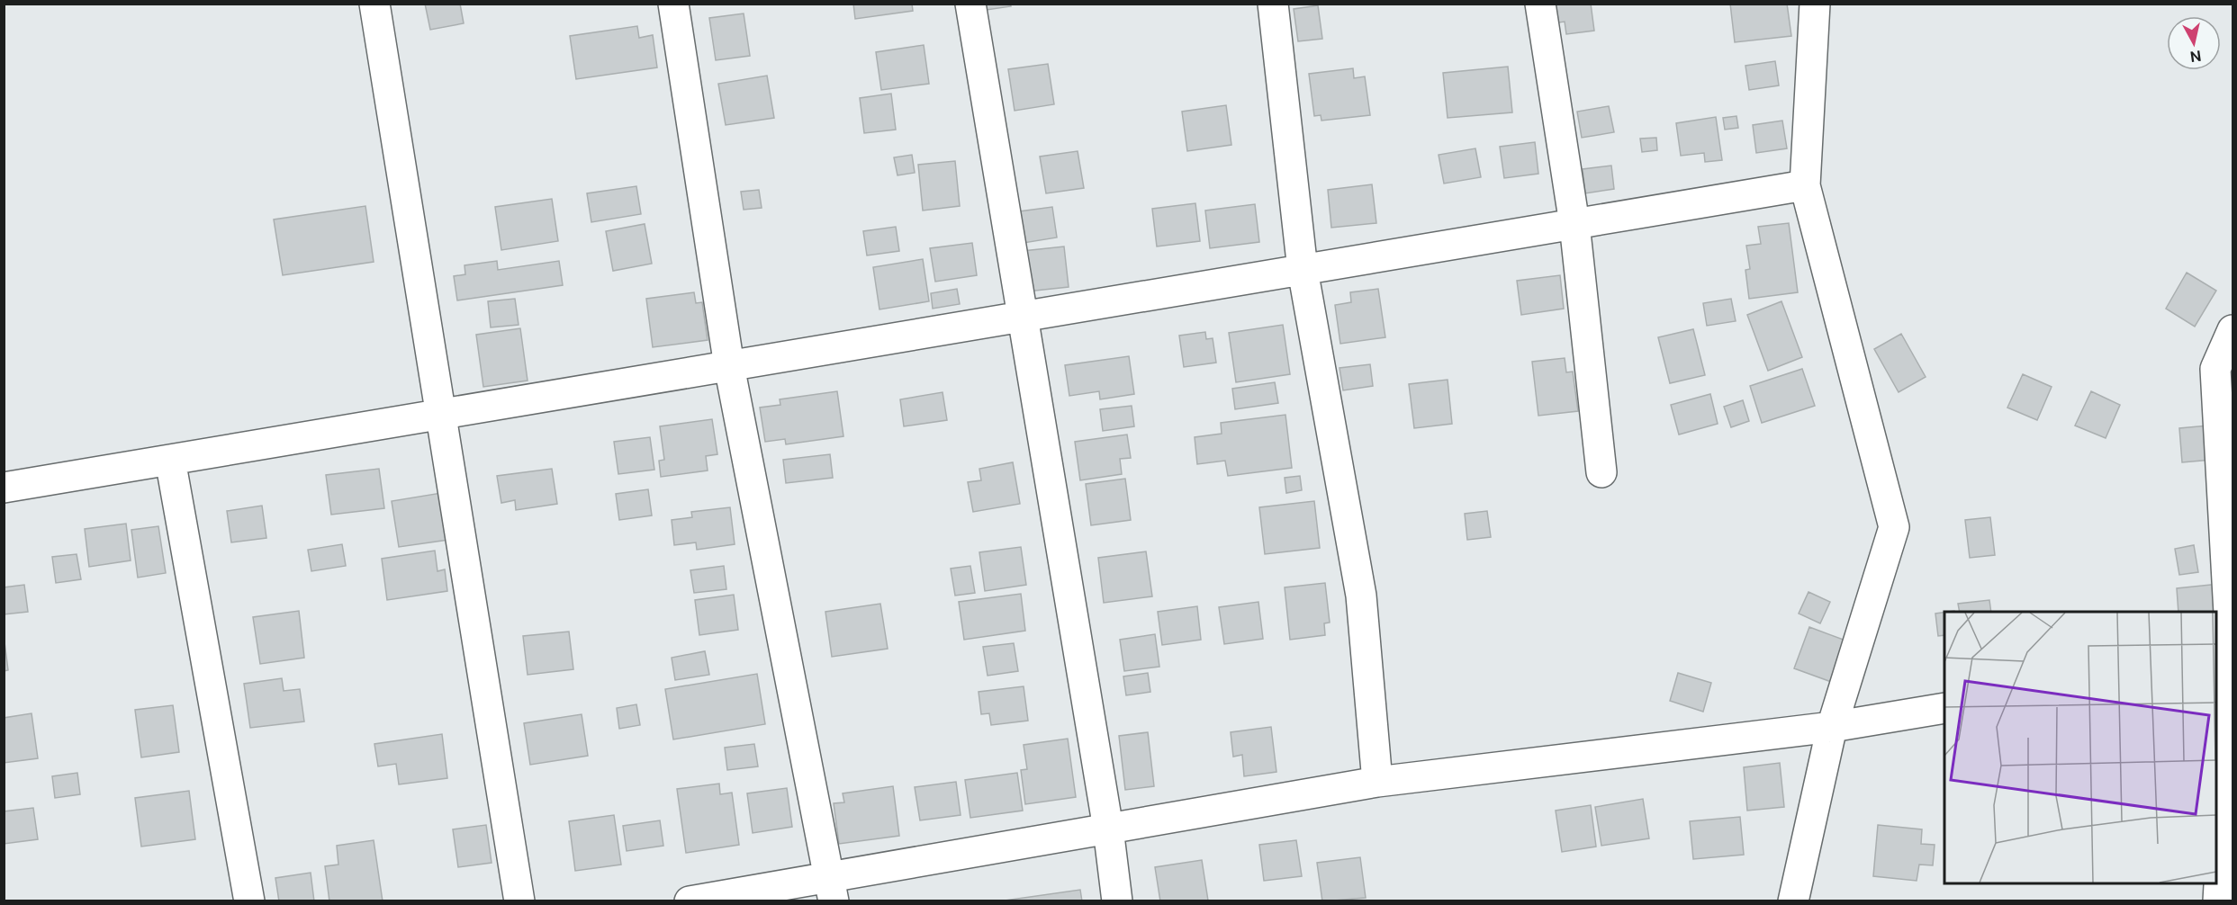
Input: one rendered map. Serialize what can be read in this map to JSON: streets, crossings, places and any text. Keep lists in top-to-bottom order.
{
  "north": "bottom"
}
